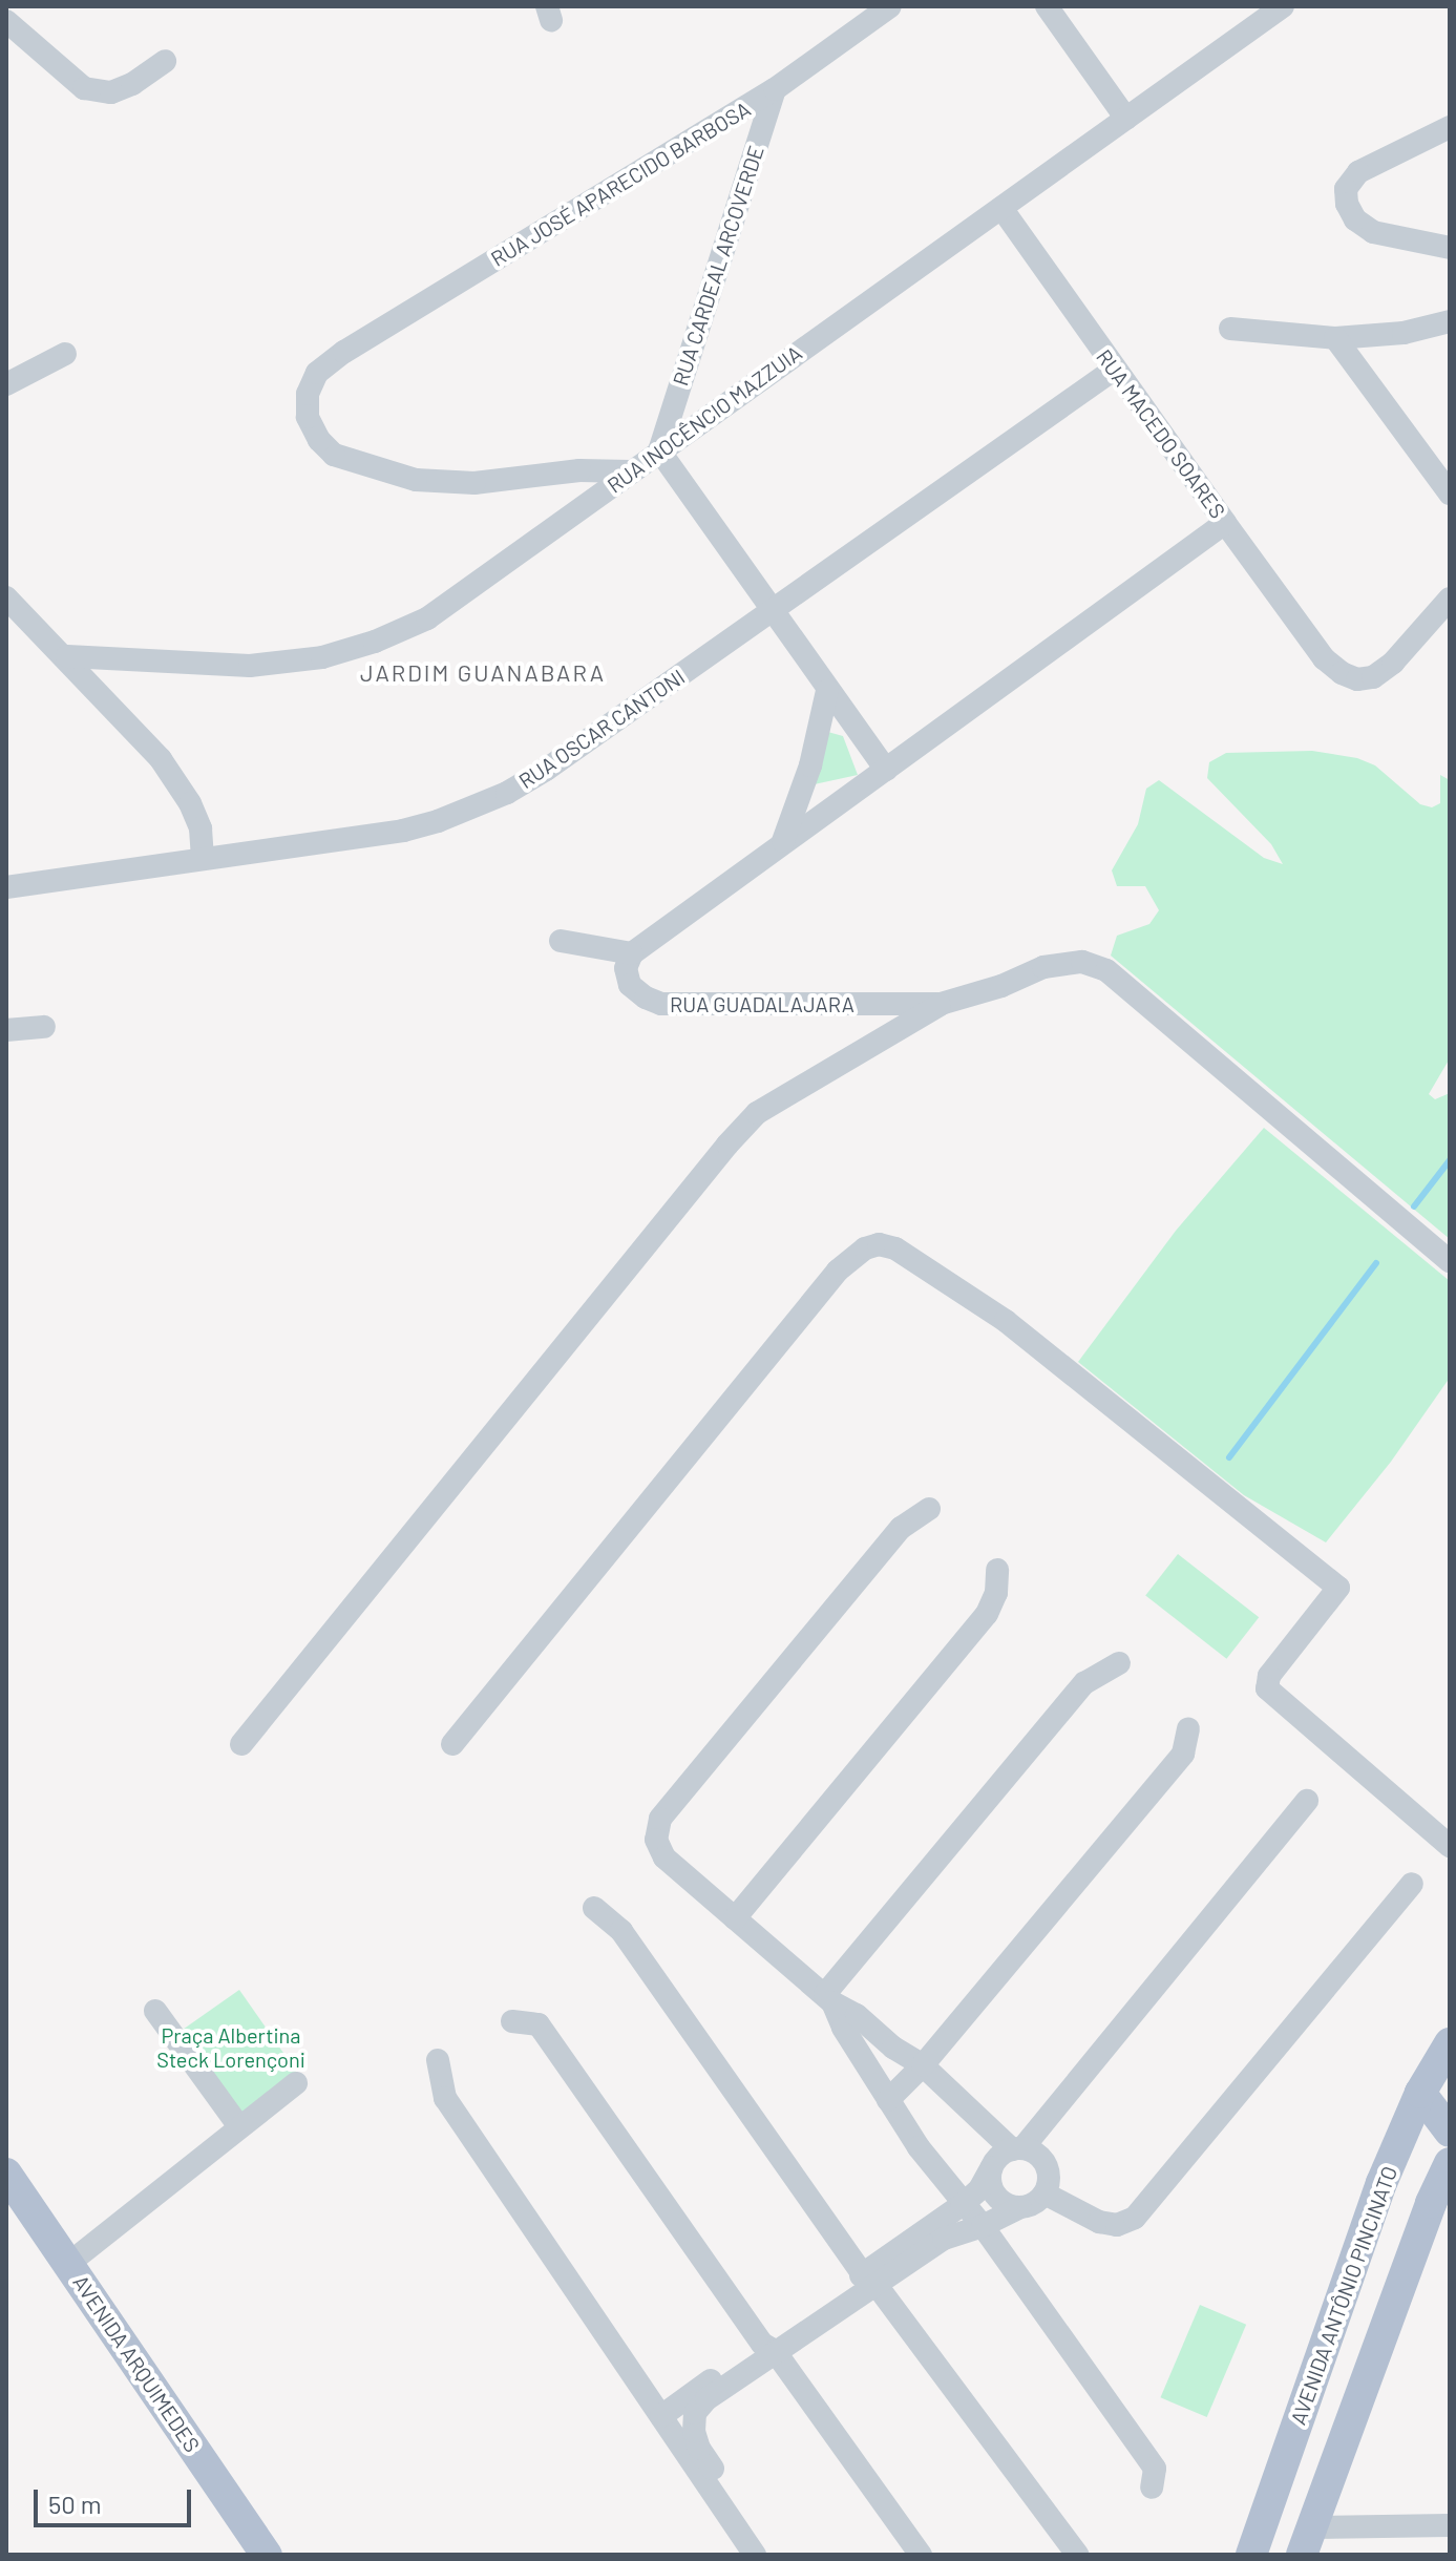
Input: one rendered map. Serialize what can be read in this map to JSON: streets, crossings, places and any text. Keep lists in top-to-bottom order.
{
  "streets": {
    "main road": ["AVENIDA ANTÔNIO PINCINATO", "AVENIDA ARQUIMEDES"],
    "street": [
      "RUA JOSÉ APARECIDO BARBOSA",
      "RUA CARDEAL ARCOVERDE",
      "RUA INOCÊNCIO MAZZUIA",
      "RUA MACEDO SOARES",
      "RUA OSCAR CANTONI",
      "RUA GUADALAJARA"
    ]
  },
  "crossings": [
    ["RUA JOSÉ APARECIDO BARBOSA", "RUA CARDEAL ARCOVERDE"],
    ["RUA JOSÉ APARECIDO BARBOSA", "RUA INOCÊNCIO MAZZUIA"],
    ["RUA CARDEAL ARCOVERDE", "RUA INOCÊNCIO MAZZUIA"],
    ["RUA INOCÊNCIO MAZZUIA", "RUA MACEDO SOARES"],
    ["RUA MACEDO SOARES", "RUA OSCAR CANTONI"]
  ],
  "districts": ["JARDIM GUANABARA"],
  "parks": ["Praça Albertina Steck Lorençoni"],
  "scale_bar": "50 m"
}
